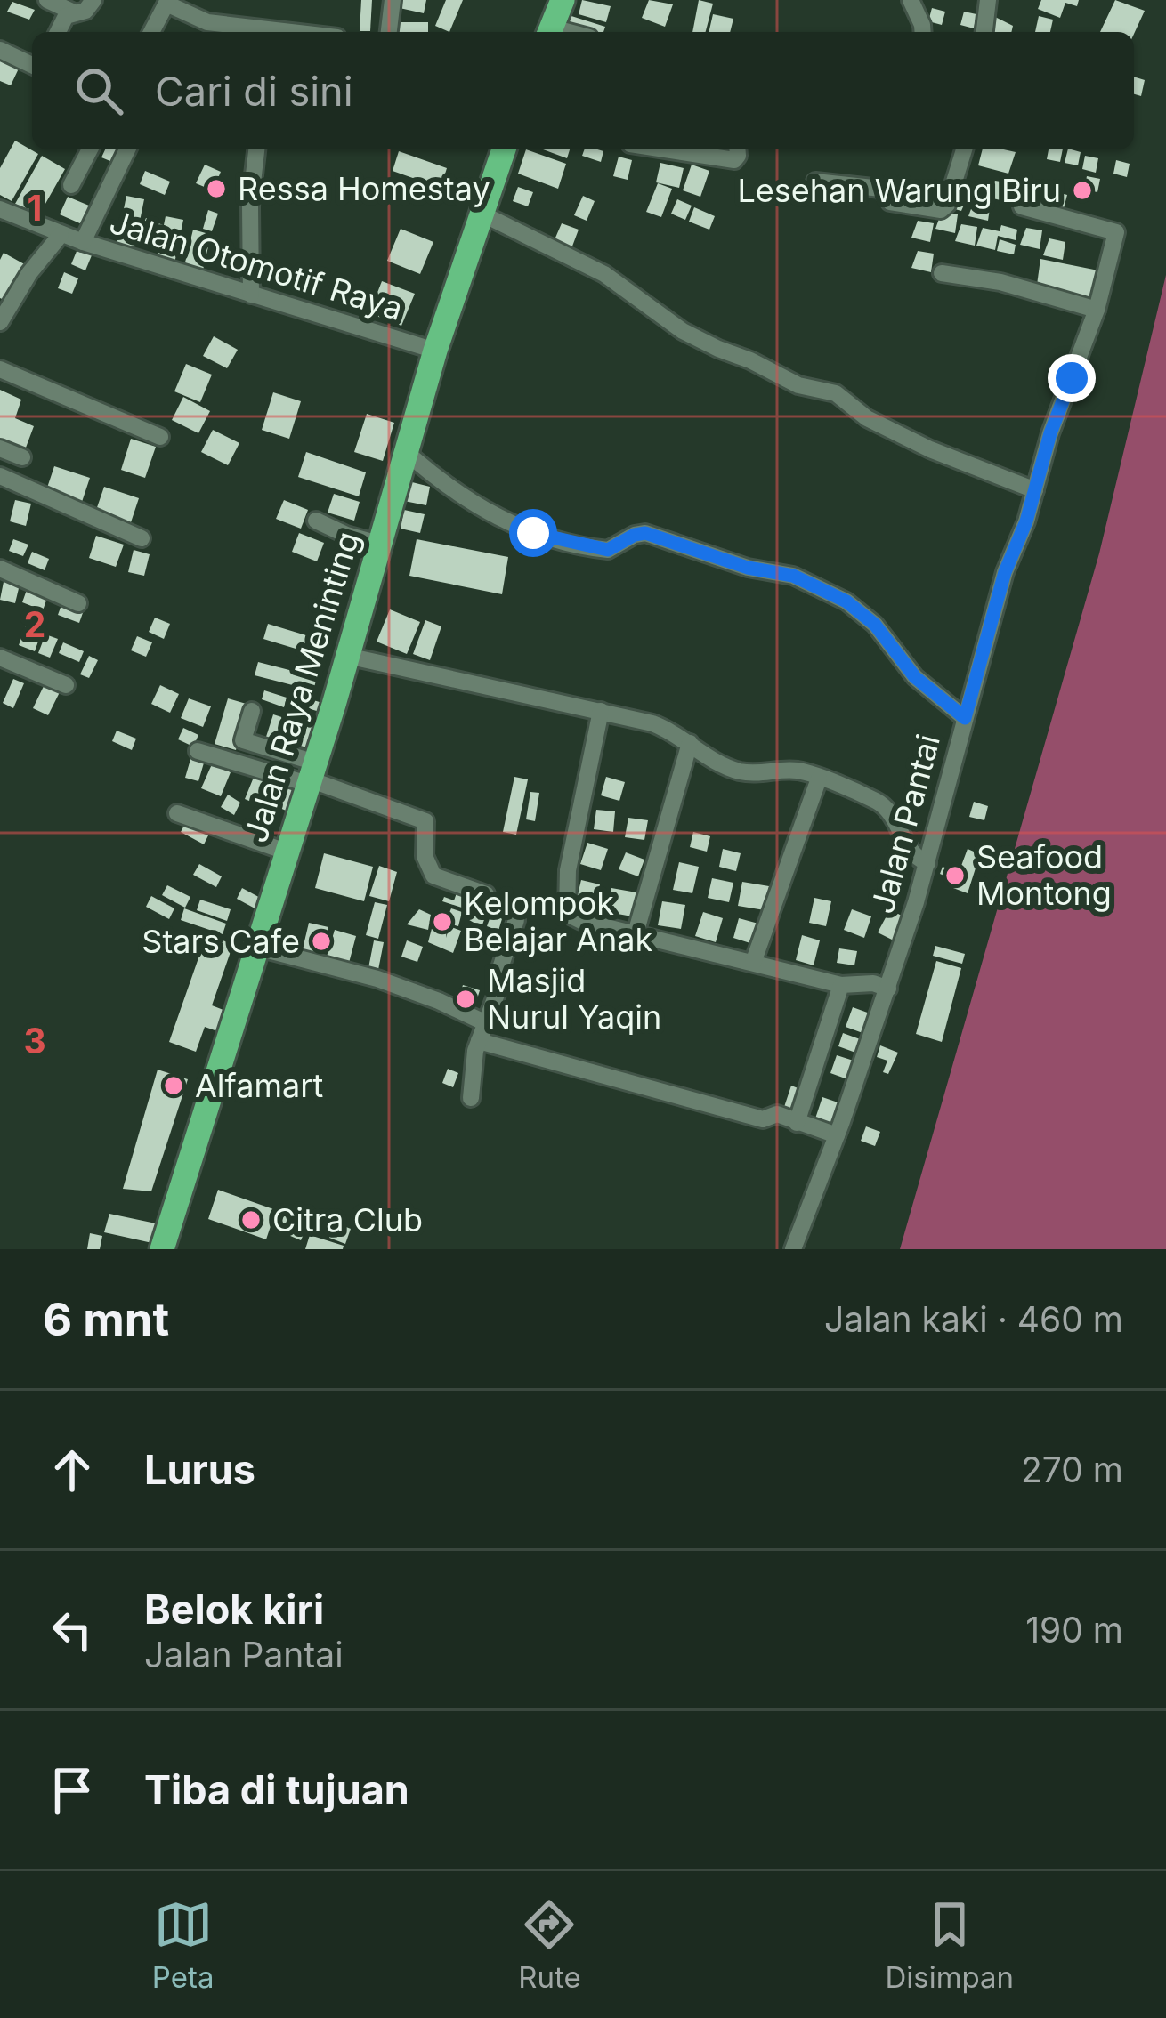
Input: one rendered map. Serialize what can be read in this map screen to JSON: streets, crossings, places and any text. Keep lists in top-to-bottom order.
{
  "streets": {
    "highway": ["Jalan Raya Meninting"],
    "street": ["Jalan Otomotif Raya", "Jalan Pantai"]
  },
  "crossings": [
    ["Jalan Otomotif Raya", "Jalan Raya Meninting"]
  ],
  "places": [
    "Ressa Homestay",
    "Lesehan Warung Biru",
    "Seafood Montong",
    "Kelompok Belajar Anak",
    "Stars Cafe",
    "Masjid Nurul Yaqin",
    "Alfamart",
    "Citra Club"
  ],
  "page": {
    "search": "Cari di sini",
    "heading": ["6 mnt", "Jalan kaki · 460 m"],
    "list": [
      ["Lurus", "270 m"],
      ["Belok kiri", "Jalan Pantai", "190 m"],
      "Tiba di tujuan"
    ],
    "nav": ["Peta", "Rute", "Disimpan"]
  },
  "grid": {
    "rows": ["1", "2", "3"]
  }
}
